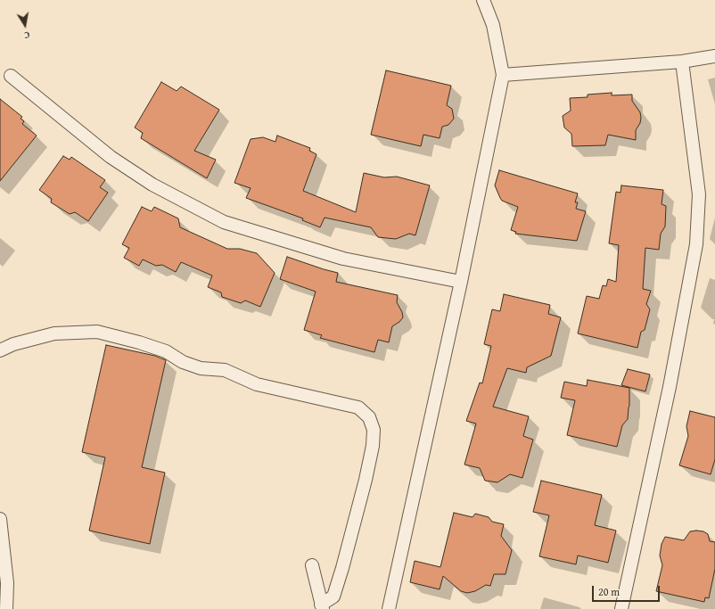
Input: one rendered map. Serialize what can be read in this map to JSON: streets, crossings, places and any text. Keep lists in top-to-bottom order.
{
  "scale_bar": "20 m",
  "north": "bottom"
}
